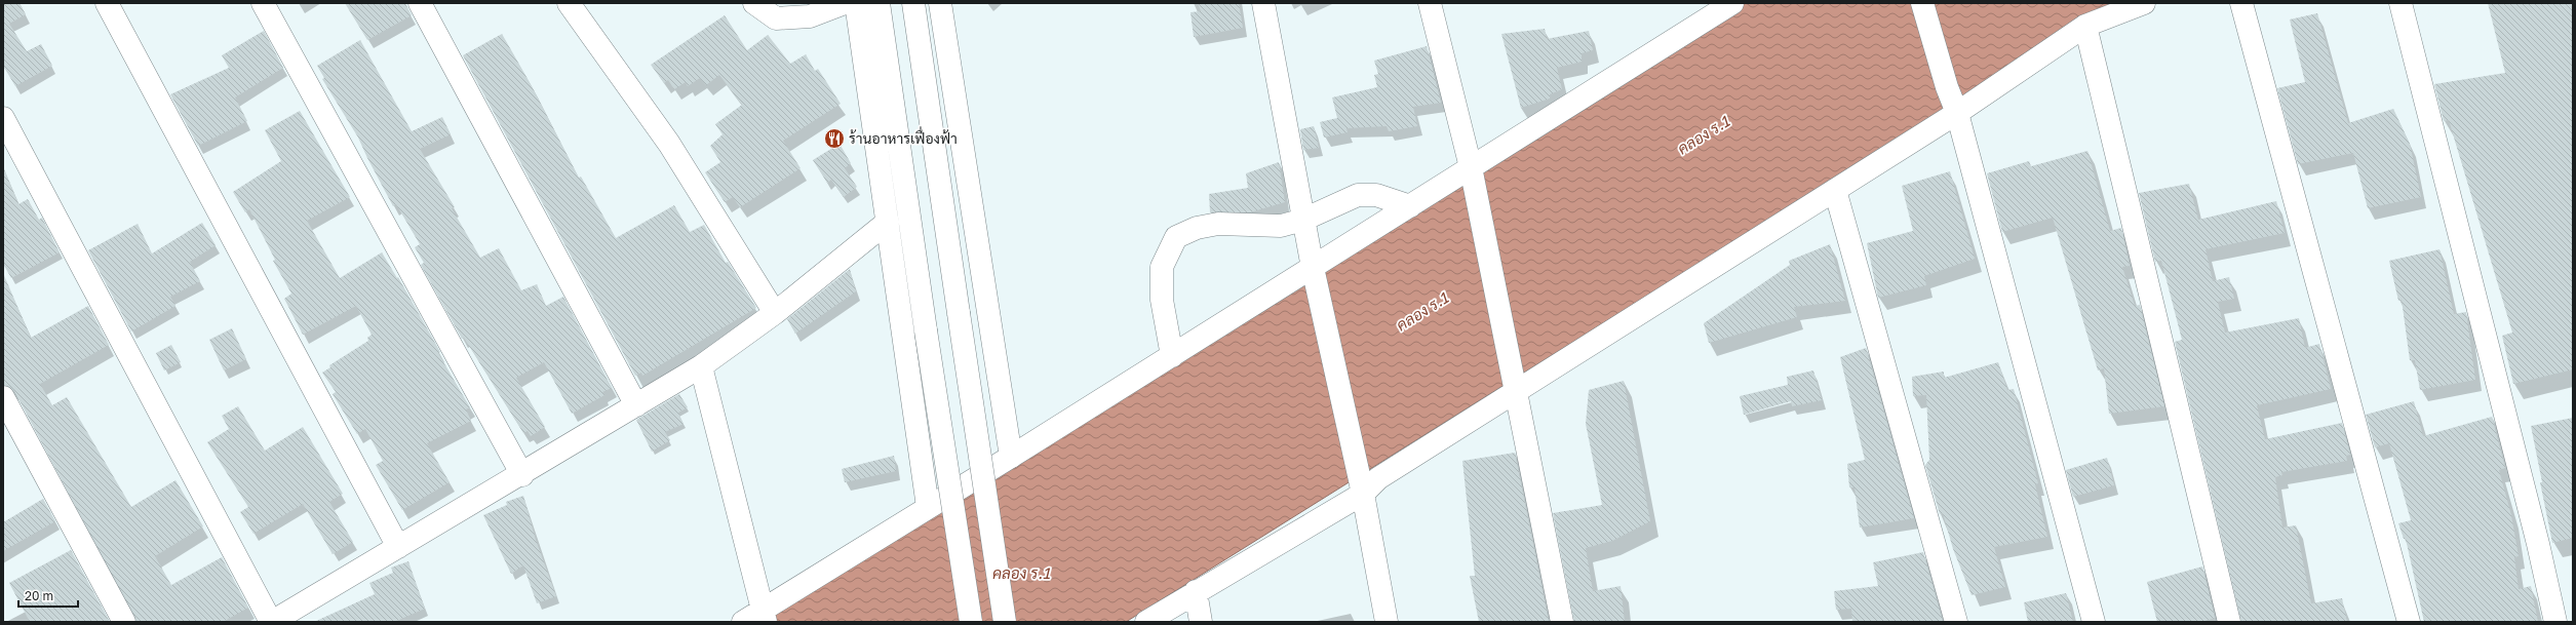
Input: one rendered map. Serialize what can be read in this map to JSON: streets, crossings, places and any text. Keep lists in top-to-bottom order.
{
  "water": ["คลอง ร.1"],
  "places": {
    "restaurant": ["ร้านอาหารเฟื่องฟ้า"]
  },
  "scale_bar": "20 m"
}
